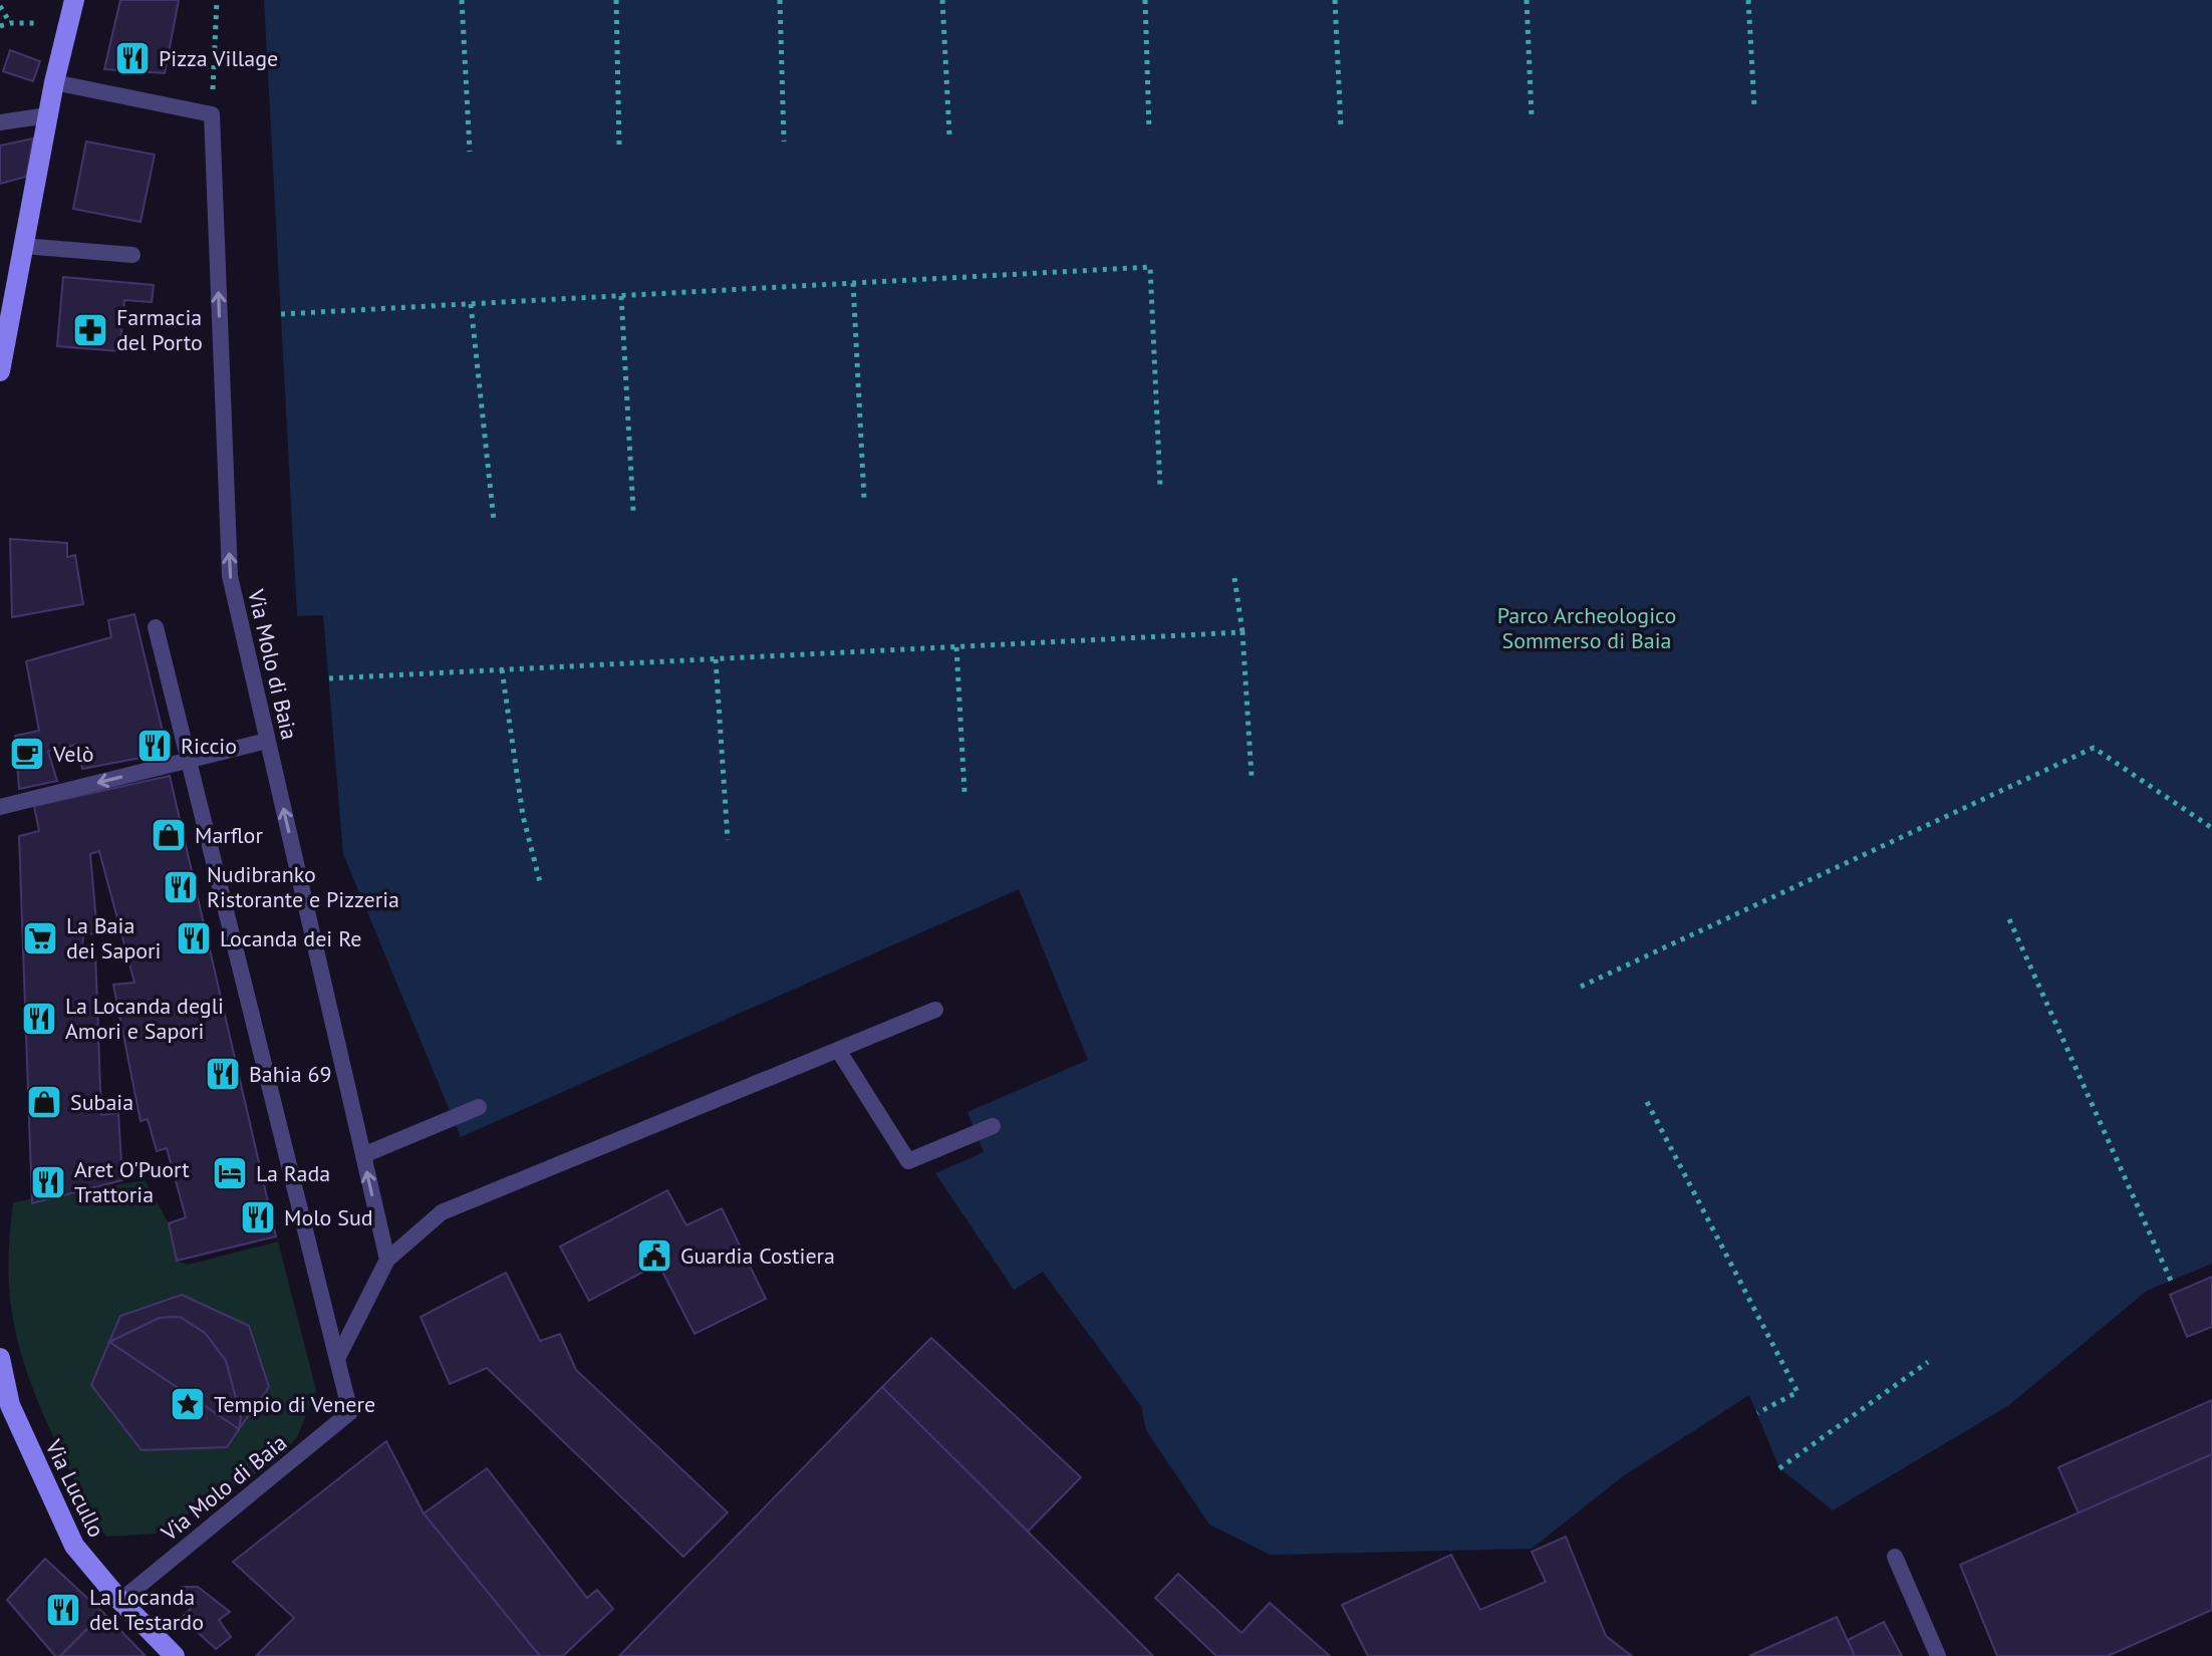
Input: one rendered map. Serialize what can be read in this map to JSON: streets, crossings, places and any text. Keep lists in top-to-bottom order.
{
  "streets": {
    "main road": ["Via Lucullo"],
    "lane": ["Via Molo di Baia"]
  },
  "crossings": [
    ["Via Molo di Baia", "Via Lucullo"]
  ],
  "parks": ["Parco Archeologico Sommerso di Baia"],
  "places": {
    "restaurant": [
      "Pizza Village",
      "Riccio",
      "Nudibranko Ristorante e Pizzeria",
      "Locanda dei Re",
      "La Locanda degli Amori e Sapori",
      "Bahia 69",
      "Aret O'Puort Trattoria",
      "Molo Sud",
      "La Locanda del Testardo"
    ],
    "pharmacy": ["Farmacia del Porto"],
    "cafe": ["Velò"],
    "shop": ["Marflor", "Subaia"],
    "supermarket": ["La Baia dei Sapori"],
    "hotel": ["La Rada"],
    "public building": ["Guardia Costiera"],
    "place": ["Tempio di Venere"]
  }
}
